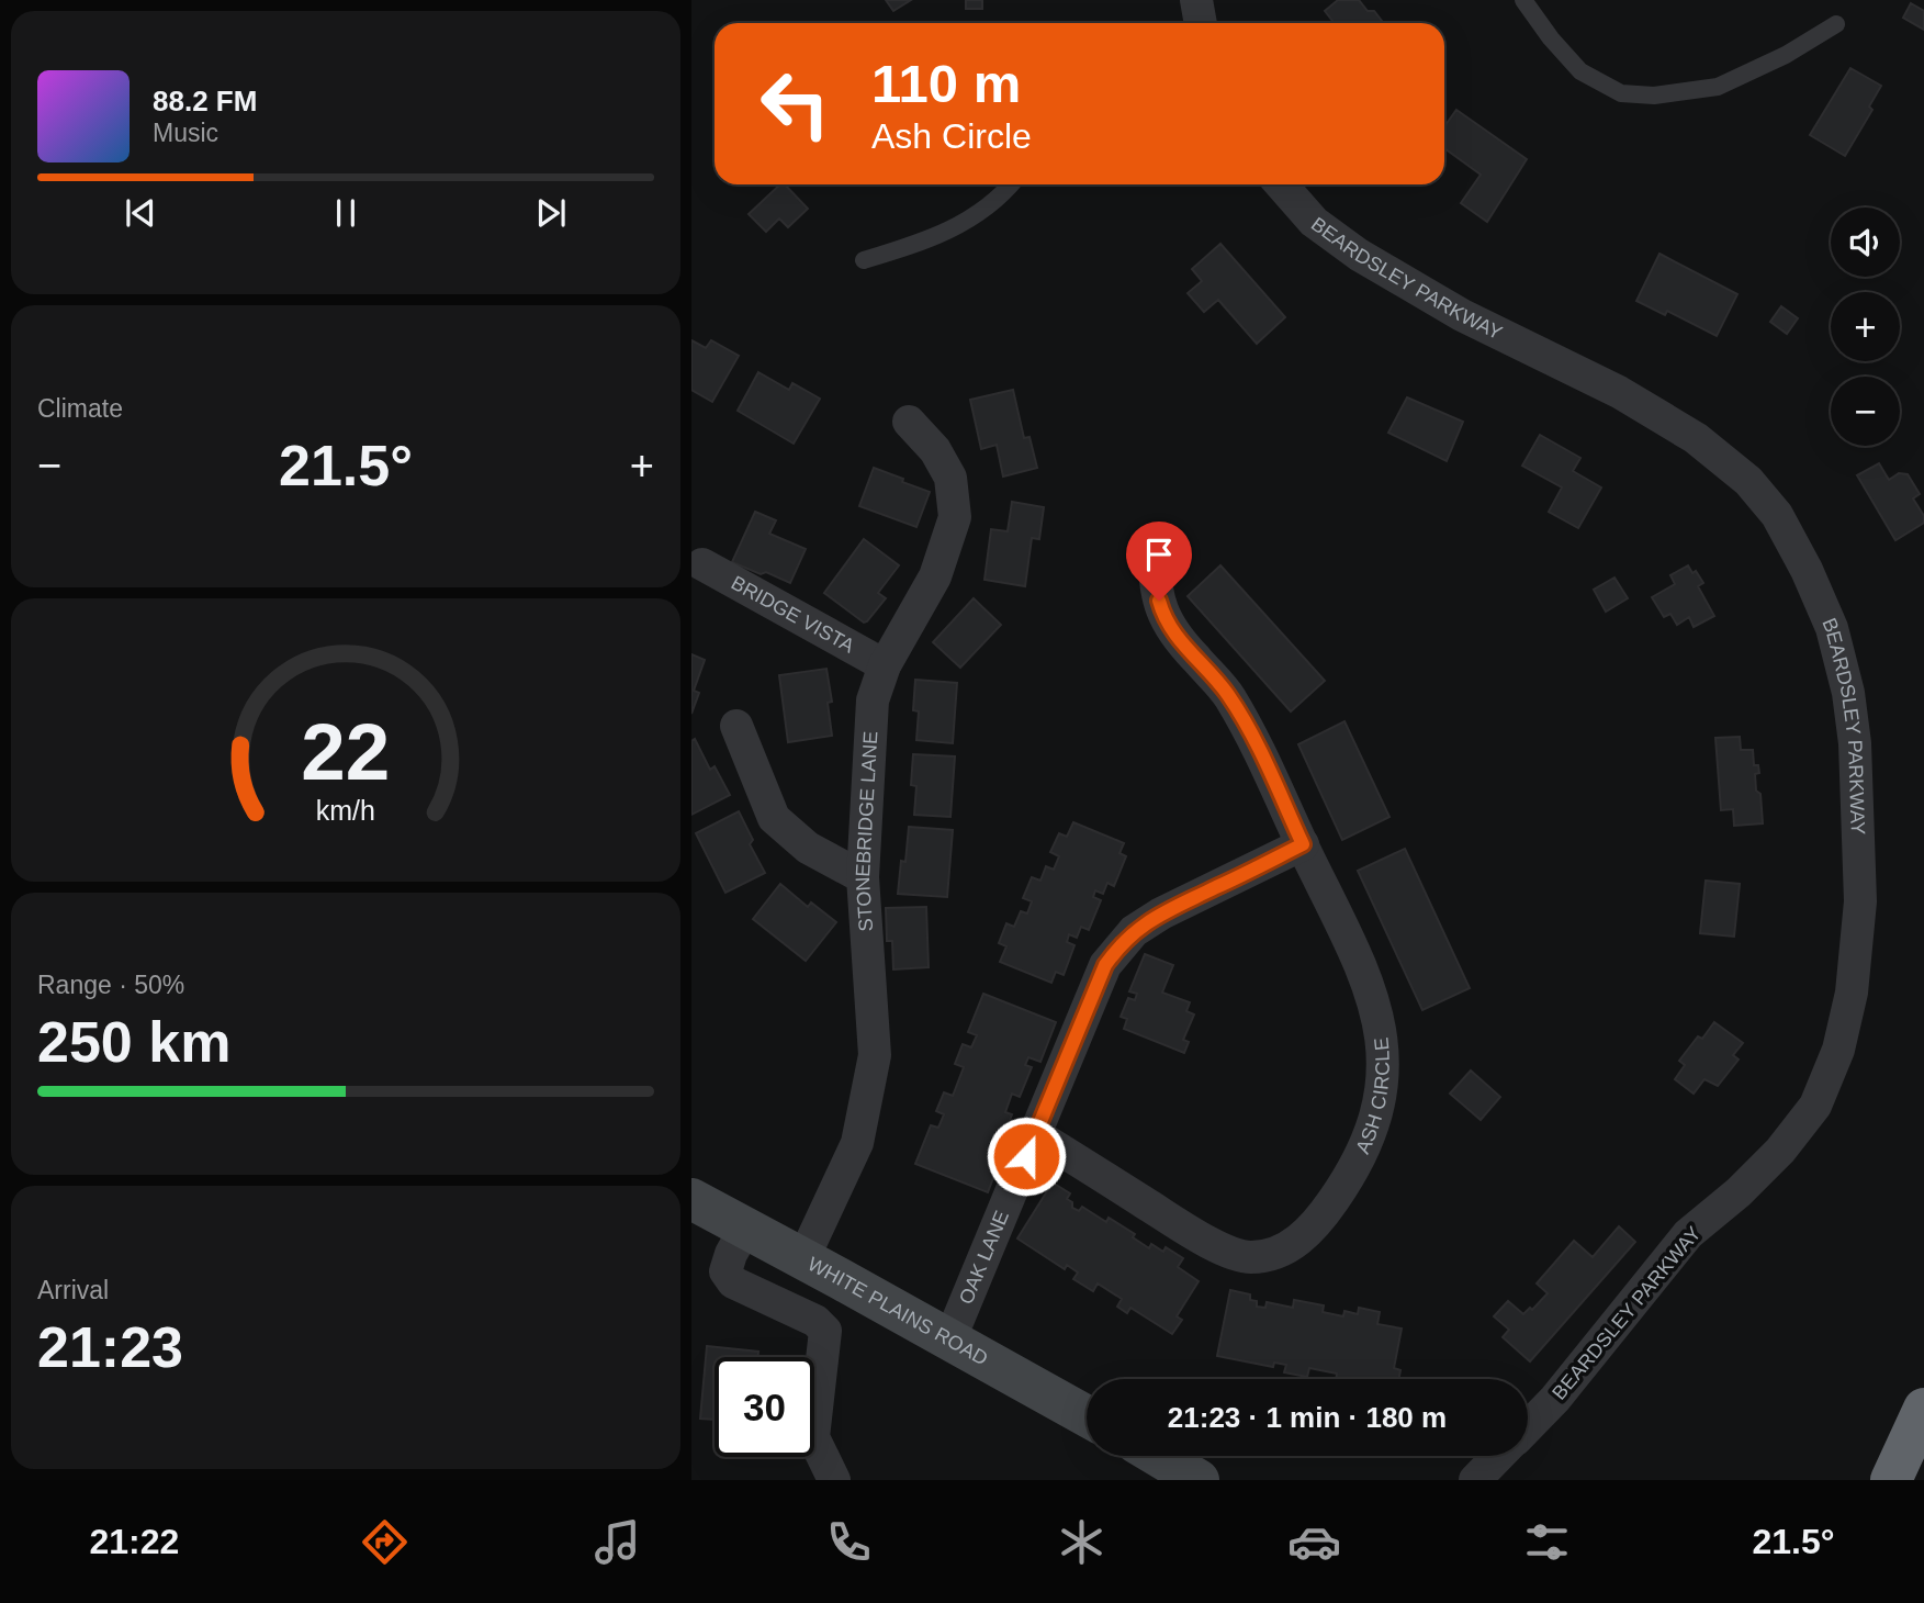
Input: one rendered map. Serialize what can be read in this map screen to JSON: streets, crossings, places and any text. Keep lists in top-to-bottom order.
{
  "streets": {
    "main road": ["WHITE PLAINS ROAD"],
    "street": [
      "BEARDSLEY PARKWAY",
      "BRIDGE VISTA",
      "STONEBRIDGE LANE",
      "ASH CIRCLE",
      "OAK LANE"
    ]
  },
  "crossings": [
    ["BRIDGE VISTA", "STONEBRIDGE LANE"],
    ["STONEBRIDGE LANE", "WHITE PLAINS ROAD"],
    ["ASH CIRCLE", "OAK LANE"],
    ["OAK LANE", "WHITE PLAINS ROAD"]
  ],
  "page": {
    "turn": ["110 m", "Ash Circle"],
    "song": ["88.2 FM", "Music"],
    "map_buttons": ["+", "−"],
    "tile": [
      "Climate",
      ["Range · 50%", "250 km"],
      ["Arrival", "21:23"]
    ],
    "heat": ["−", "21.5°", "+"],
    "limit": "30",
    "trip": "21:23 · 1 min · 180 m",
    "tabs": ["21:22", "21.5°"],
    "gauge": ["22", "km/h"]
  }
}
